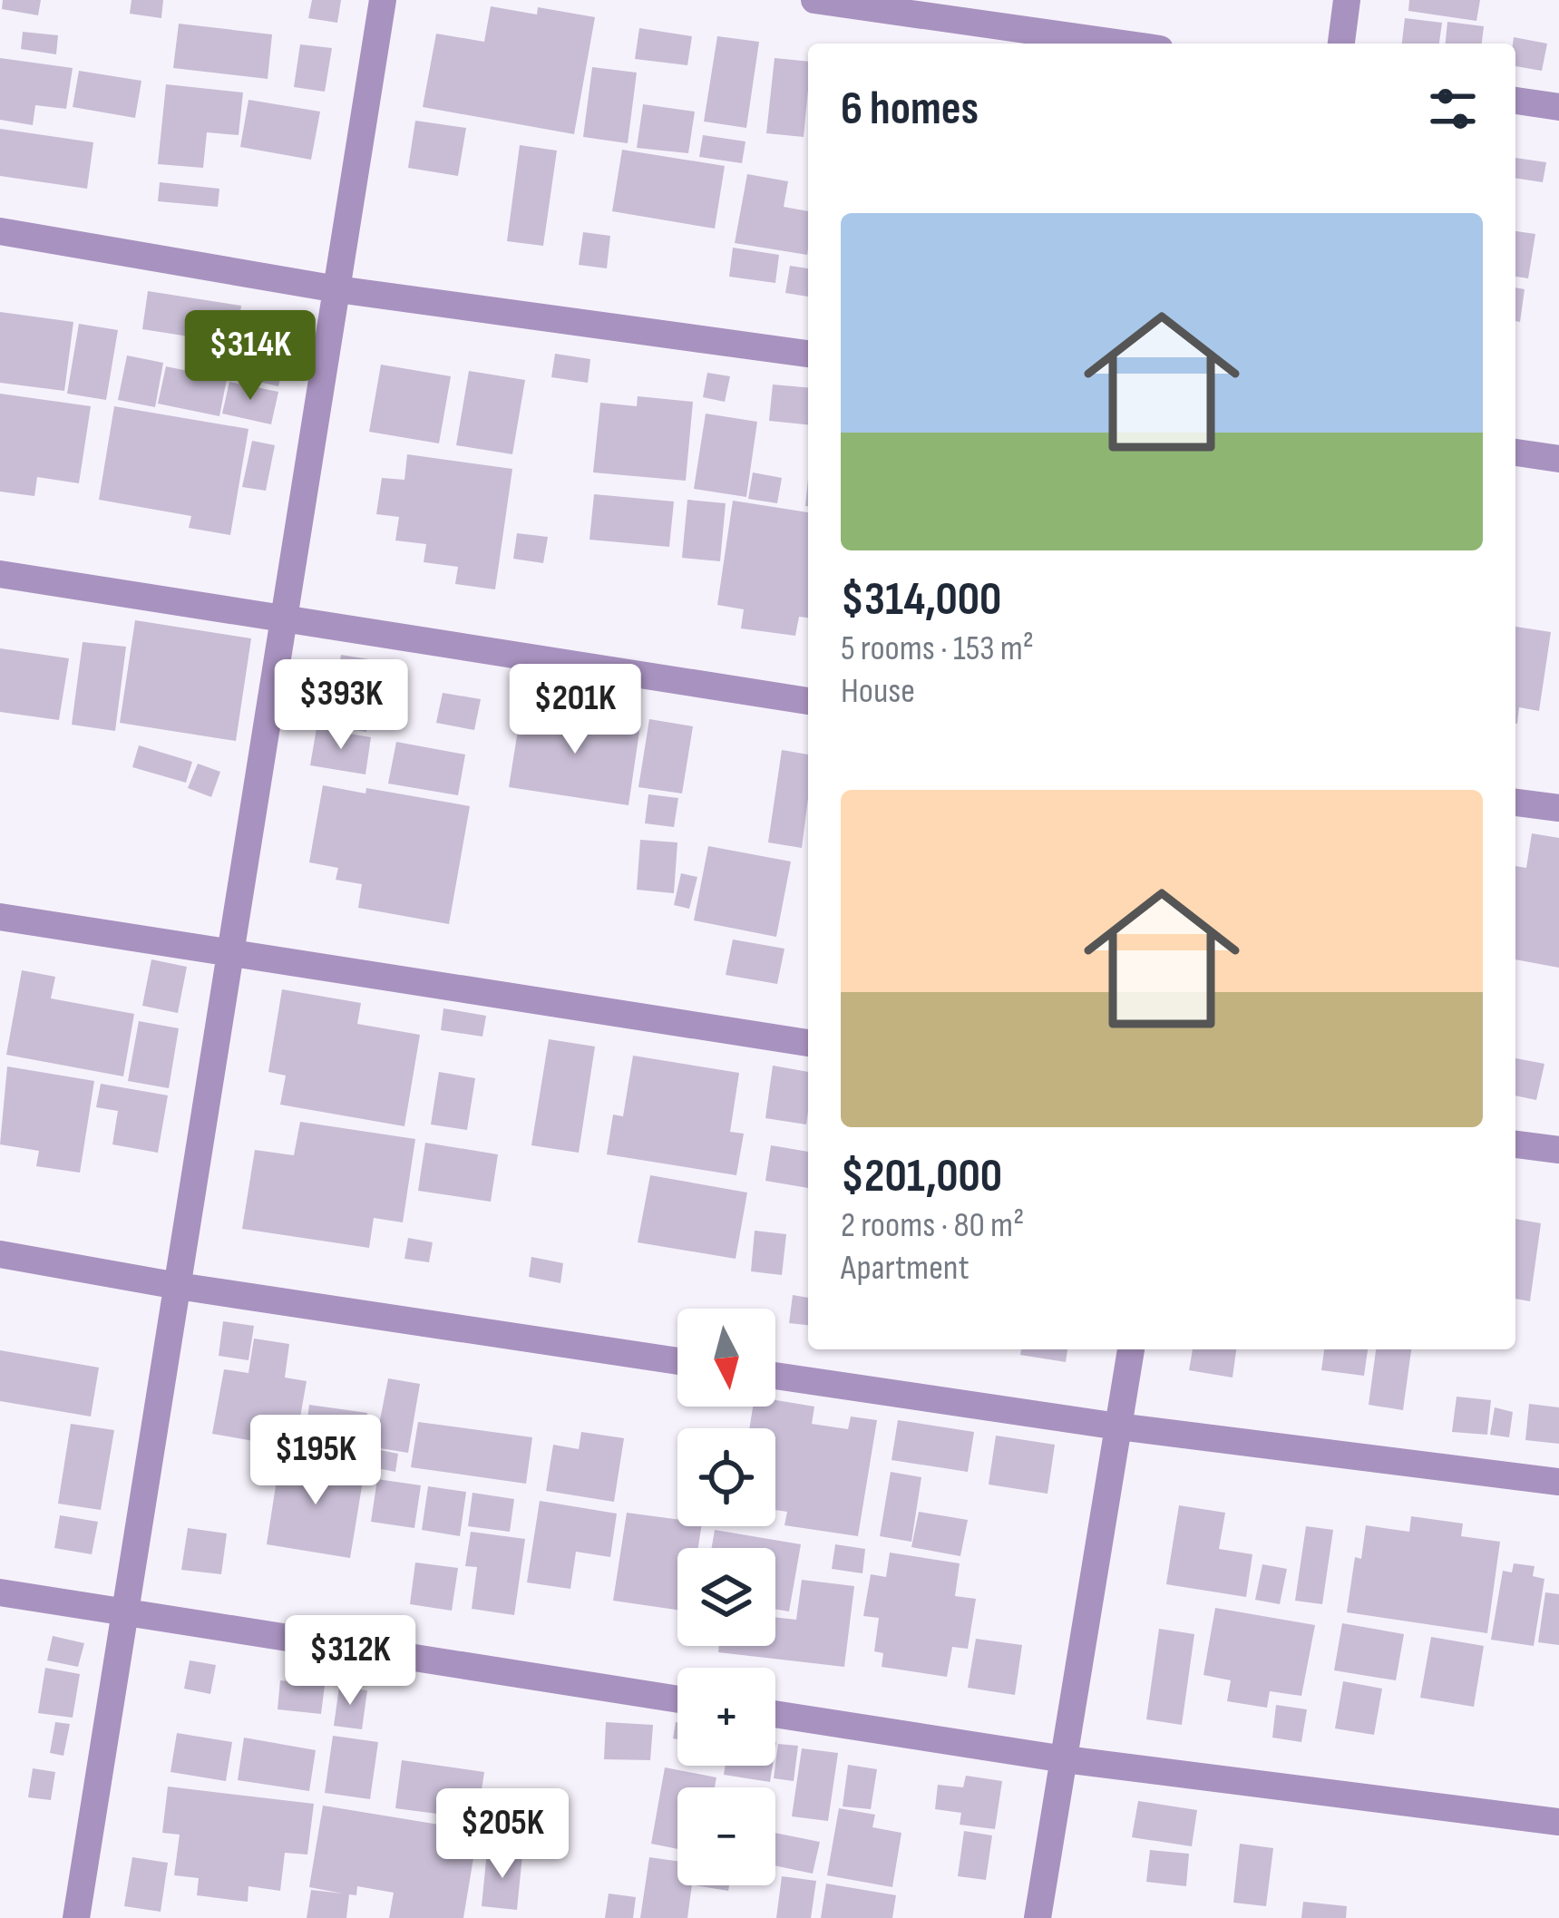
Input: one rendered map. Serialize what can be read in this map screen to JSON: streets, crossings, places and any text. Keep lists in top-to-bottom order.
{
  "north": "bottom",
  "page": {
    "heading": "6 homes",
    "list": [
      {
        "name": "$314,000",
        "note": "5 rooms · 153 m² · House"
      },
      {
        "name": "$201,000",
        "note": "2 rooms · 80 m² · Apartment"
      }
    ],
    "price": [
      "$314K",
      "$393K",
      "$201K",
      "$195K",
      "$312K",
      "$205K"
    ],
    "map_buttons": ["+", "−"]
  }
}
